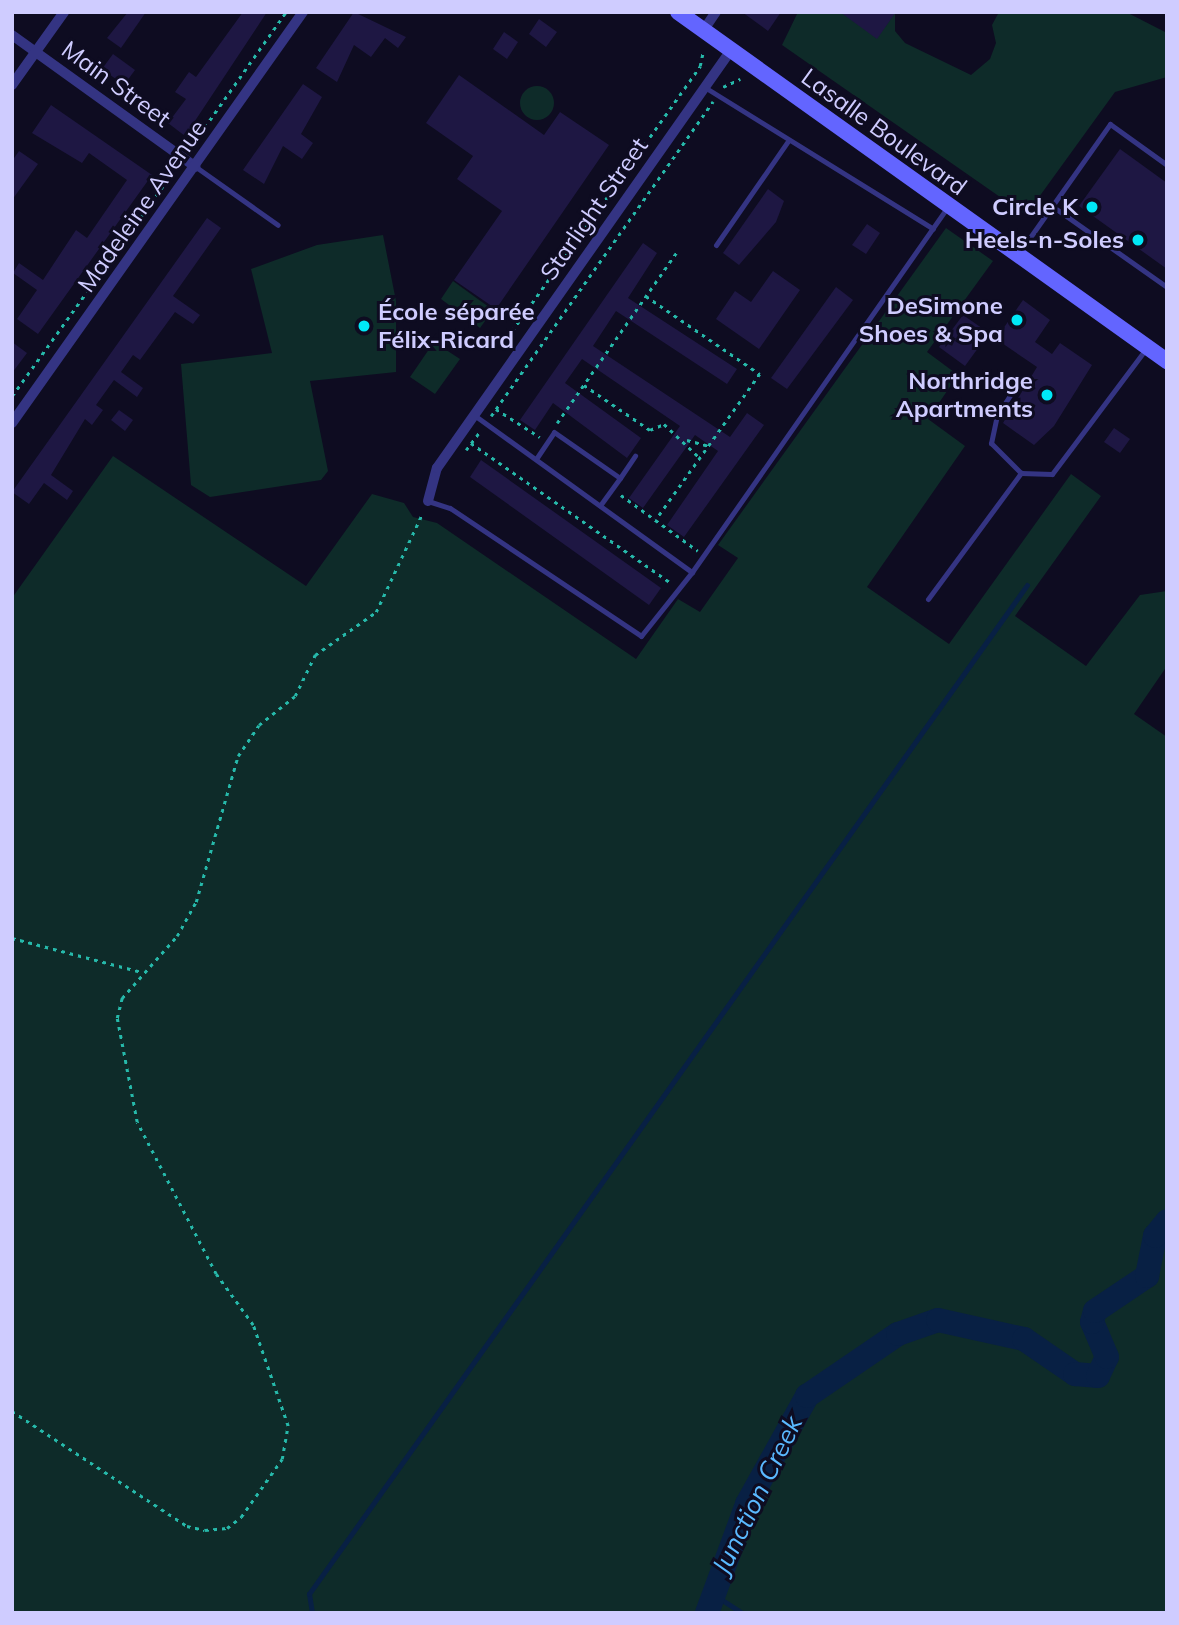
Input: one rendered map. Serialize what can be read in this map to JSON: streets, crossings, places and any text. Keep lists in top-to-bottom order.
{
  "streets": {
    "main road": ["Lasalle Boulevard"],
    "street": ["Main Street", "Madeleine Avenue", "Starlight Street"]
  },
  "crossings": [
    ["Main Street", "Madeleine Avenue"],
    ["Lasalle Boulevard", "Starlight Street"]
  ],
  "water": ["Junction Creek"],
  "places": [
    "Circle K",
    "Heels-n-Soles",
    "DeSimone Shoes & Spa",
    "École séparée Félix-Ricard",
    "Northridge Apartments"
  ]
}
